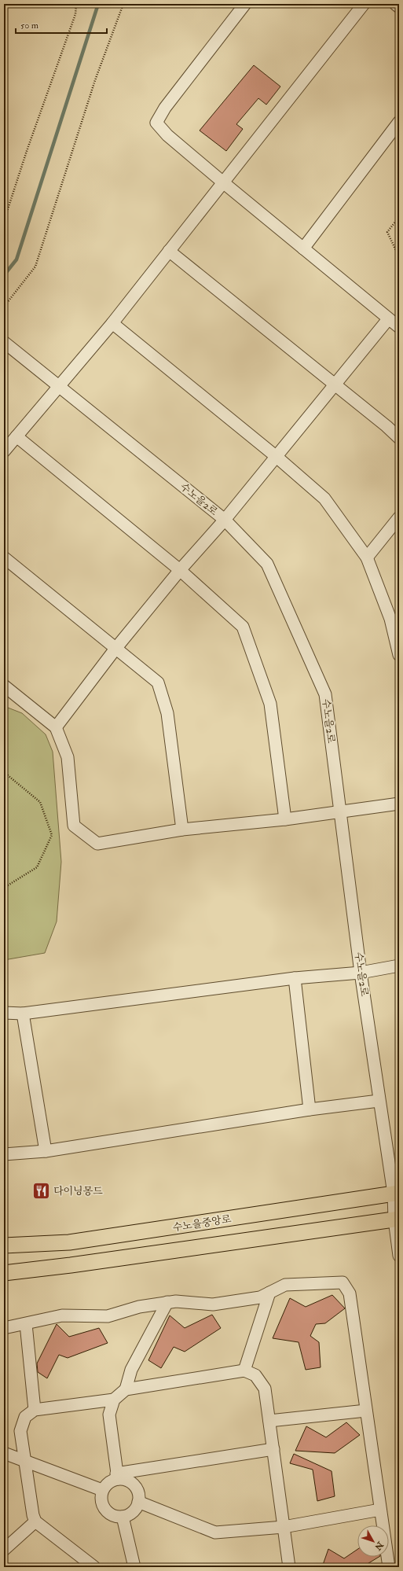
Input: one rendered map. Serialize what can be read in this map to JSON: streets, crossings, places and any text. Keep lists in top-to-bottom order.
{
  "streets": {
    "main road": ["수노을중앙로"],
    "street": ["수노을2로"]
  },
  "crossings": [
    ["수노을2로", "수노을중앙로"]
  ],
  "places": {
    "restaurant": ["다이닝몽드"]
  },
  "scale_bar": "50 m",
  "north": "bottom right"
}
